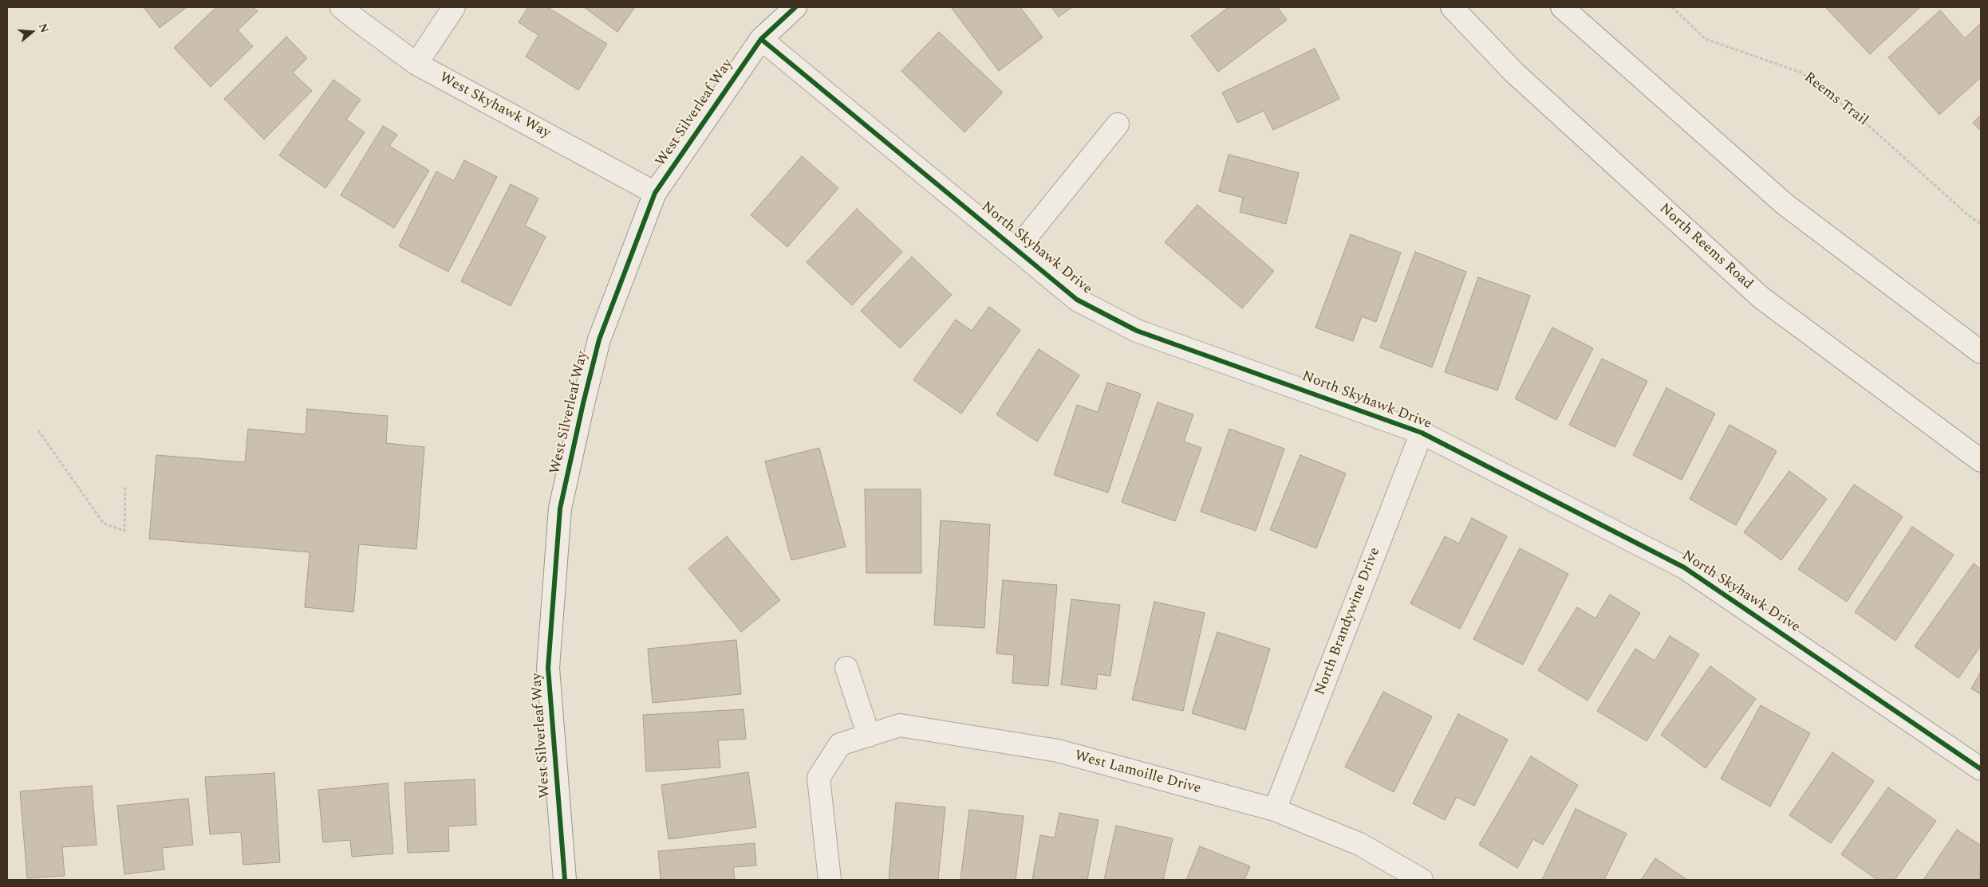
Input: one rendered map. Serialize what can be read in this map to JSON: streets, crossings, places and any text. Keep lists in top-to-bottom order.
{
  "streets": {
    "street": [
      "West Skyhawk Way",
      "West Silverleaf Way",
      "North Reems Road",
      "North Skyhawk Drive",
      "North Brandywine Drive",
      "West Lamoille Drive"
    ],
    "path": ["Reems Trail"]
  },
  "crossings": [
    ["West Skyhawk Way", "West Silverleaf Way"],
    ["West Silverleaf Way", "North Skyhawk Drive"],
    ["North Skyhawk Drive", "North Brandywine Drive"],
    ["North Brandywine Drive", "West Lamoille Drive"]
  ],
  "north": "right"
}
